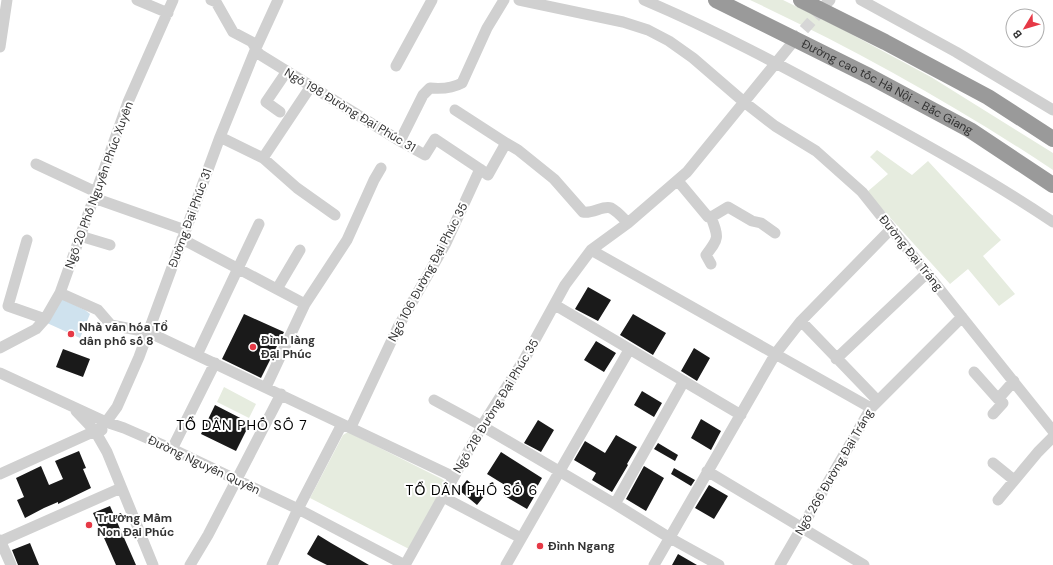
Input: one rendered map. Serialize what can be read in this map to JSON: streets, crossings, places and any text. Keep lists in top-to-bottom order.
{
  "streets": {
    "highway": ["Đường cao tốc Hà Nội - Bắc Giang"],
    "street": [
      "Ngõ 198 Đường Đại Phúc 31",
      "Ngõ 20 Phố Nguyễn Phúc Xuyên",
      "Đường Đại Phúc 31",
      "Đường Đại Tráng",
      "Ngõ 106 Đường Đại Phúc 35",
      "Ngõ 218 Đường Đại Phúc 35",
      "Đường Nguyễn Quyền",
      "Ngõ 266 Đường Đại Tráng"
    ]
  },
  "crossings": [
    ["Ngõ 198 Đường Đại Phúc 31", "Đường Đại Phúc 31"],
    ["Ngõ 198 Đường Đại Phúc 31", "Ngõ 106 Đường Đại Phúc 35"],
    ["Ngõ 20 Phố Nguyễn Phúc Xuyên", "Ngõ 218 Đường Đại Phúc 35"],
    ["Đường Đại Phúc 31", "Ngõ 218 Đường Đại Phúc 35"],
    ["Đường Đại Phúc 31", "Đường Nguyễn Quyền"],
    ["Đường Đại Tráng", "Ngõ 218 Đường Đại Phúc 35"],
    ["Đường Đại Tráng", "Ngõ 266 Đường Đại Tráng"],
    ["Ngõ 106 Đường Đại Phúc 35", "Ngõ 218 Đường Đại Phúc 35"],
    ["Ngõ 106 Đường Đại Phúc 35", "Đường Nguyễn Quyền"]
  ],
  "districts": ["TỔ DÂN PHỐ SỐ 7", "TỔ DÂN PHỐ SỐ 6"],
  "places": [
    "Nhà văn hóa Tổ dân phố số 8",
    "Đình làng Đại Phúc",
    "Trường Mầm Non Đại Phúc",
    "Đình Ngang"
  ],
  "north": "bottom left"
}
